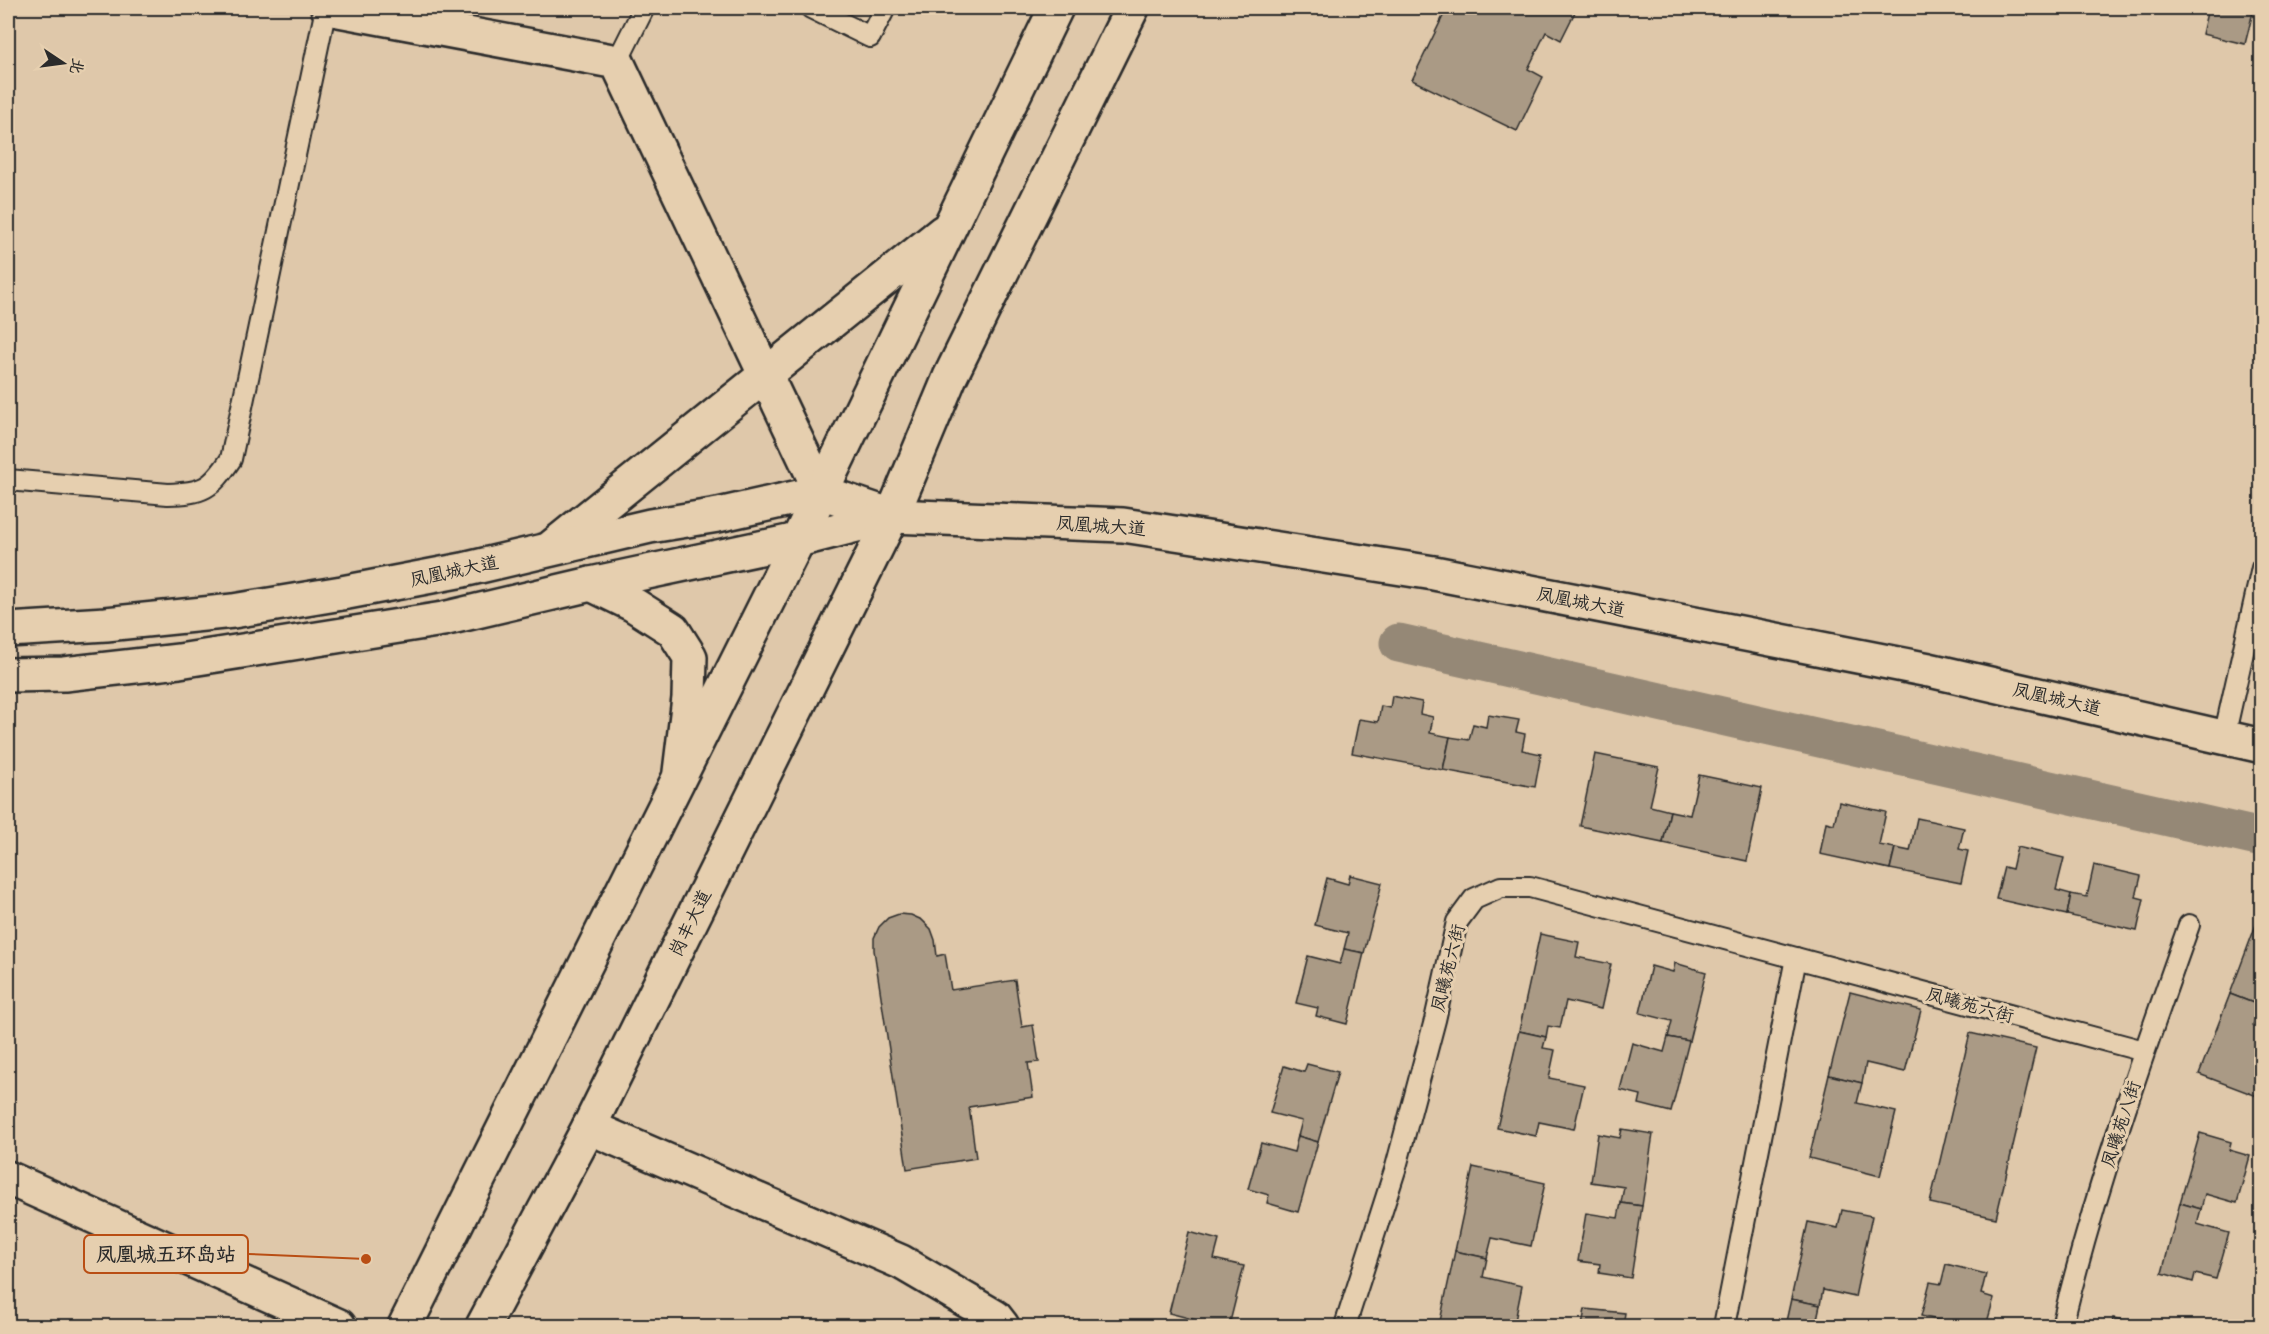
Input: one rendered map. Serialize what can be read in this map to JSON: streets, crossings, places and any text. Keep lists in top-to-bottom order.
{
  "streets": {
    "main road": ["凤凰城大道", "岗丰大道"],
    "lane": ["凤曦苑六街", "凤曦苑八街"]
  },
  "crossings": [
    ["凤凰城大道", "岗丰大道"],
    ["凤曦苑六街", "凤曦苑八街"]
  ],
  "places": ["凤凰城五环岛站"],
  "north": "right"
}
